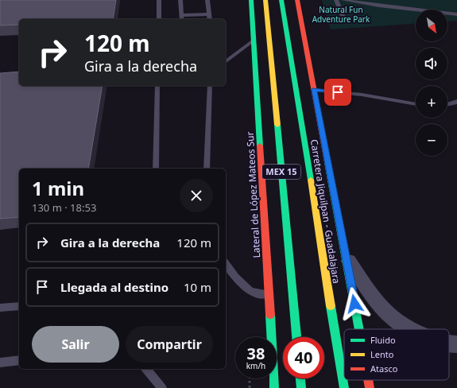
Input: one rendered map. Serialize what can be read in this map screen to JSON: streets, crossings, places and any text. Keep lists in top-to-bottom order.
{
  "streets": {
    "main road": ["MEX 15", "Lateral de López Mateos Sur", "Carretera Jiquilpan - Guadalajara"]
  },
  "parks": ["Natural Fun Adventure Park"],
  "legend": ["Fluido", "Lento", "Atasco"],
  "north": "bottom right",
  "page": {
    "map_buttons": ["+", "−"],
    "turn": ["120 m", "Gira a la derecha"],
    "heading": ["1 min", "130 m · 18:53"],
    "list": [
      {
        "name": "Gira a la derecha",
        "value": "120 m"
      },
      {
        "name": "Llegada al destino",
        "value": "10 m"
      }
    ],
    "buttons": ["Salir", "Compartir"],
    "speed": "38 km/h",
    "limit": "40"
  }
}
